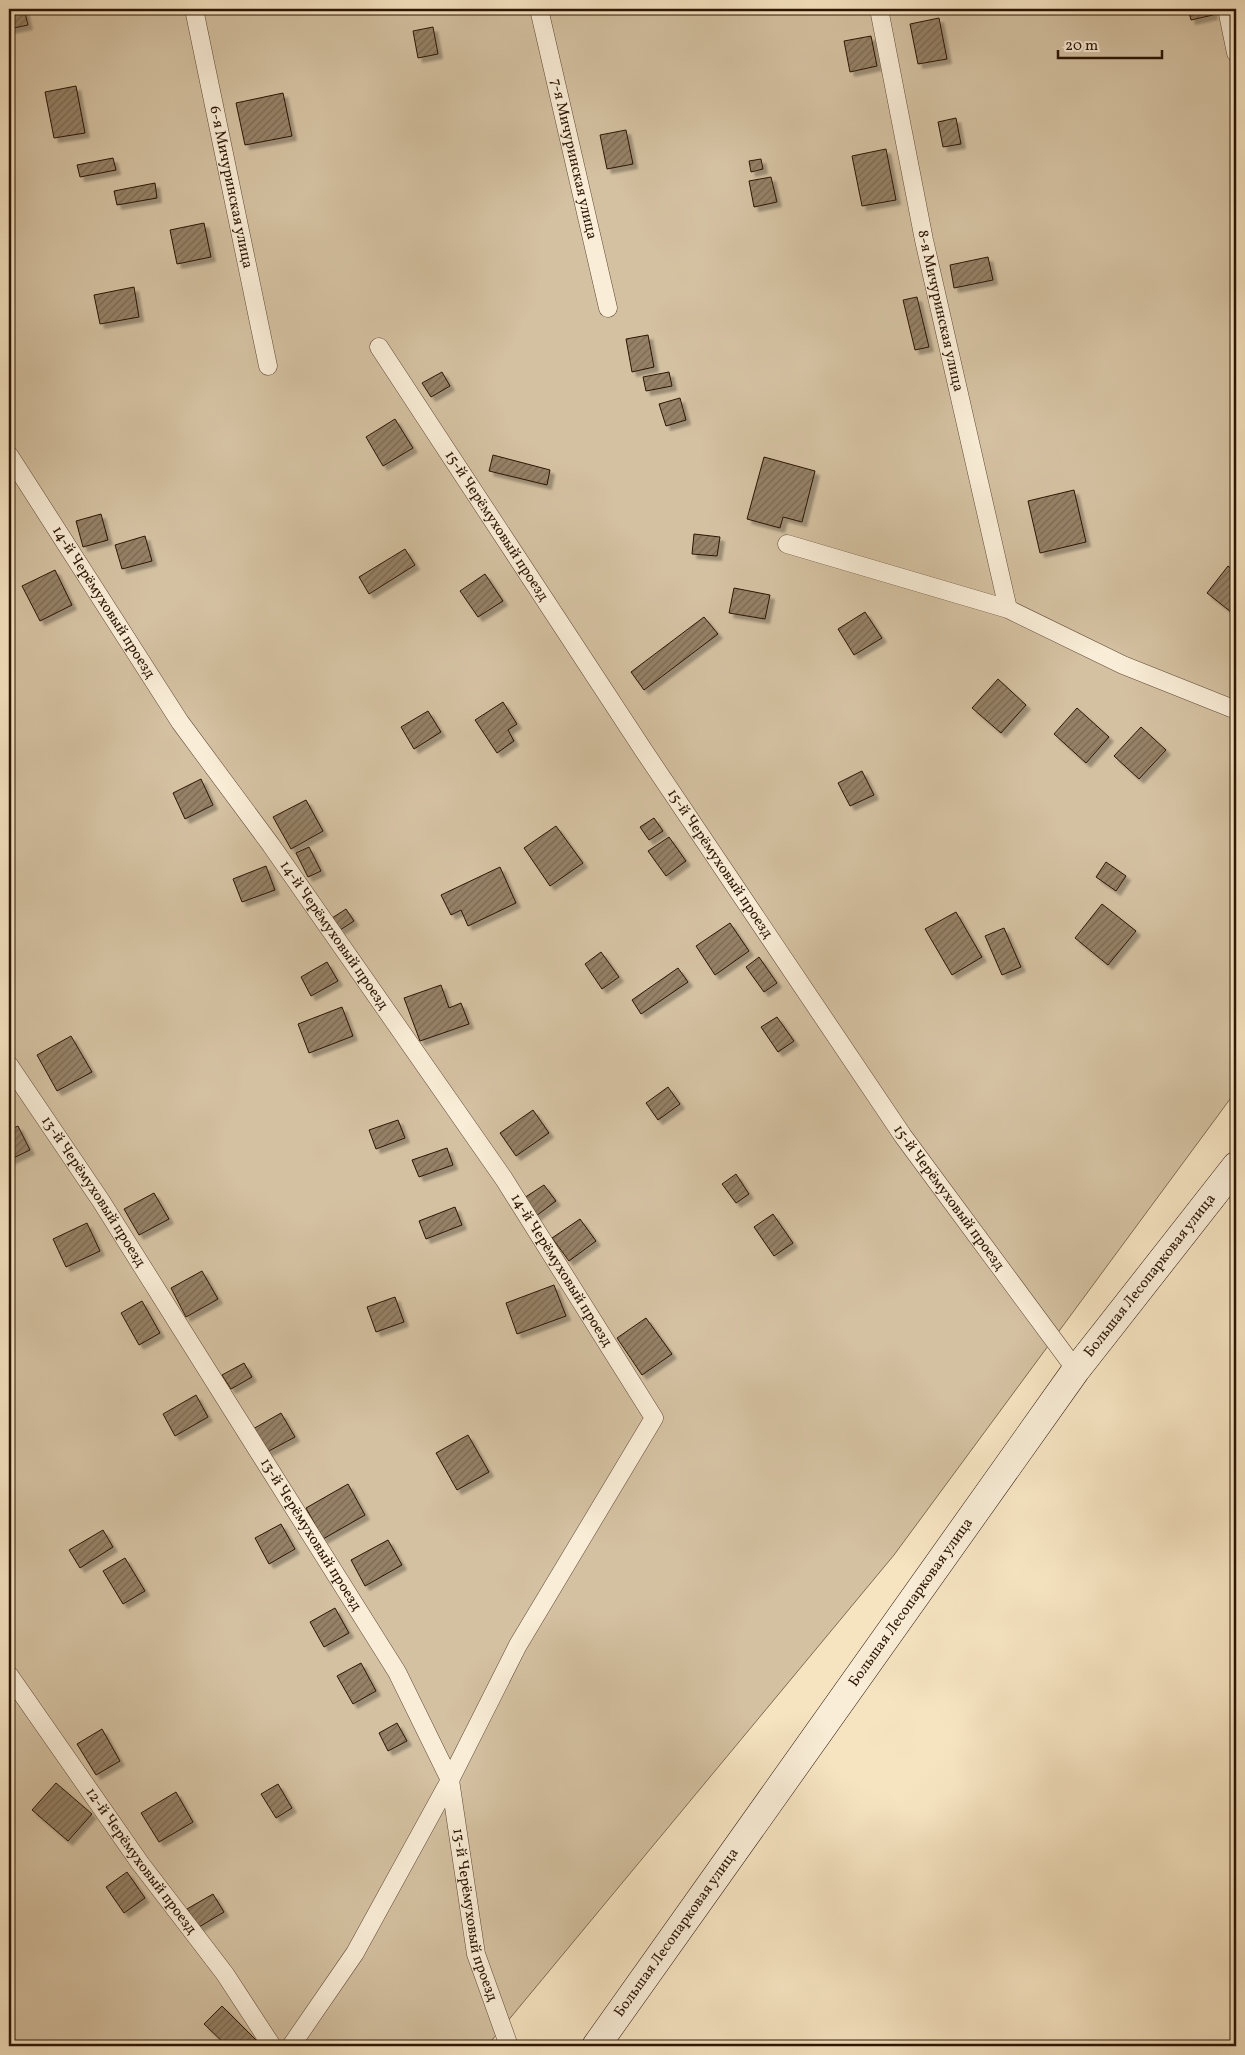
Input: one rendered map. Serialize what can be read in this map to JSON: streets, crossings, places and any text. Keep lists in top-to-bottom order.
{
  "streets": {
    "main road": ["Большая Лесопарковая улица"],
    "lane": [
      "7-я Мичуринская улица",
      "6-я Мичуринская улица",
      "8-я Мичуринская улица",
      "15-й Черёмуховый проезд",
      "14-й Черёмуховый проезд",
      "13-й Черёмуховый проезд",
      "12-й Черёмуховый проезд"
    ]
  },
  "crossings": [
    ["15-й Черёмуховый проезд", "Большая Лесопарковая улица"],
    ["14-й Черёмуховый проезд", "13-й Черёмуховый проезд"]
  ],
  "scale_bar": "20 m"
}
